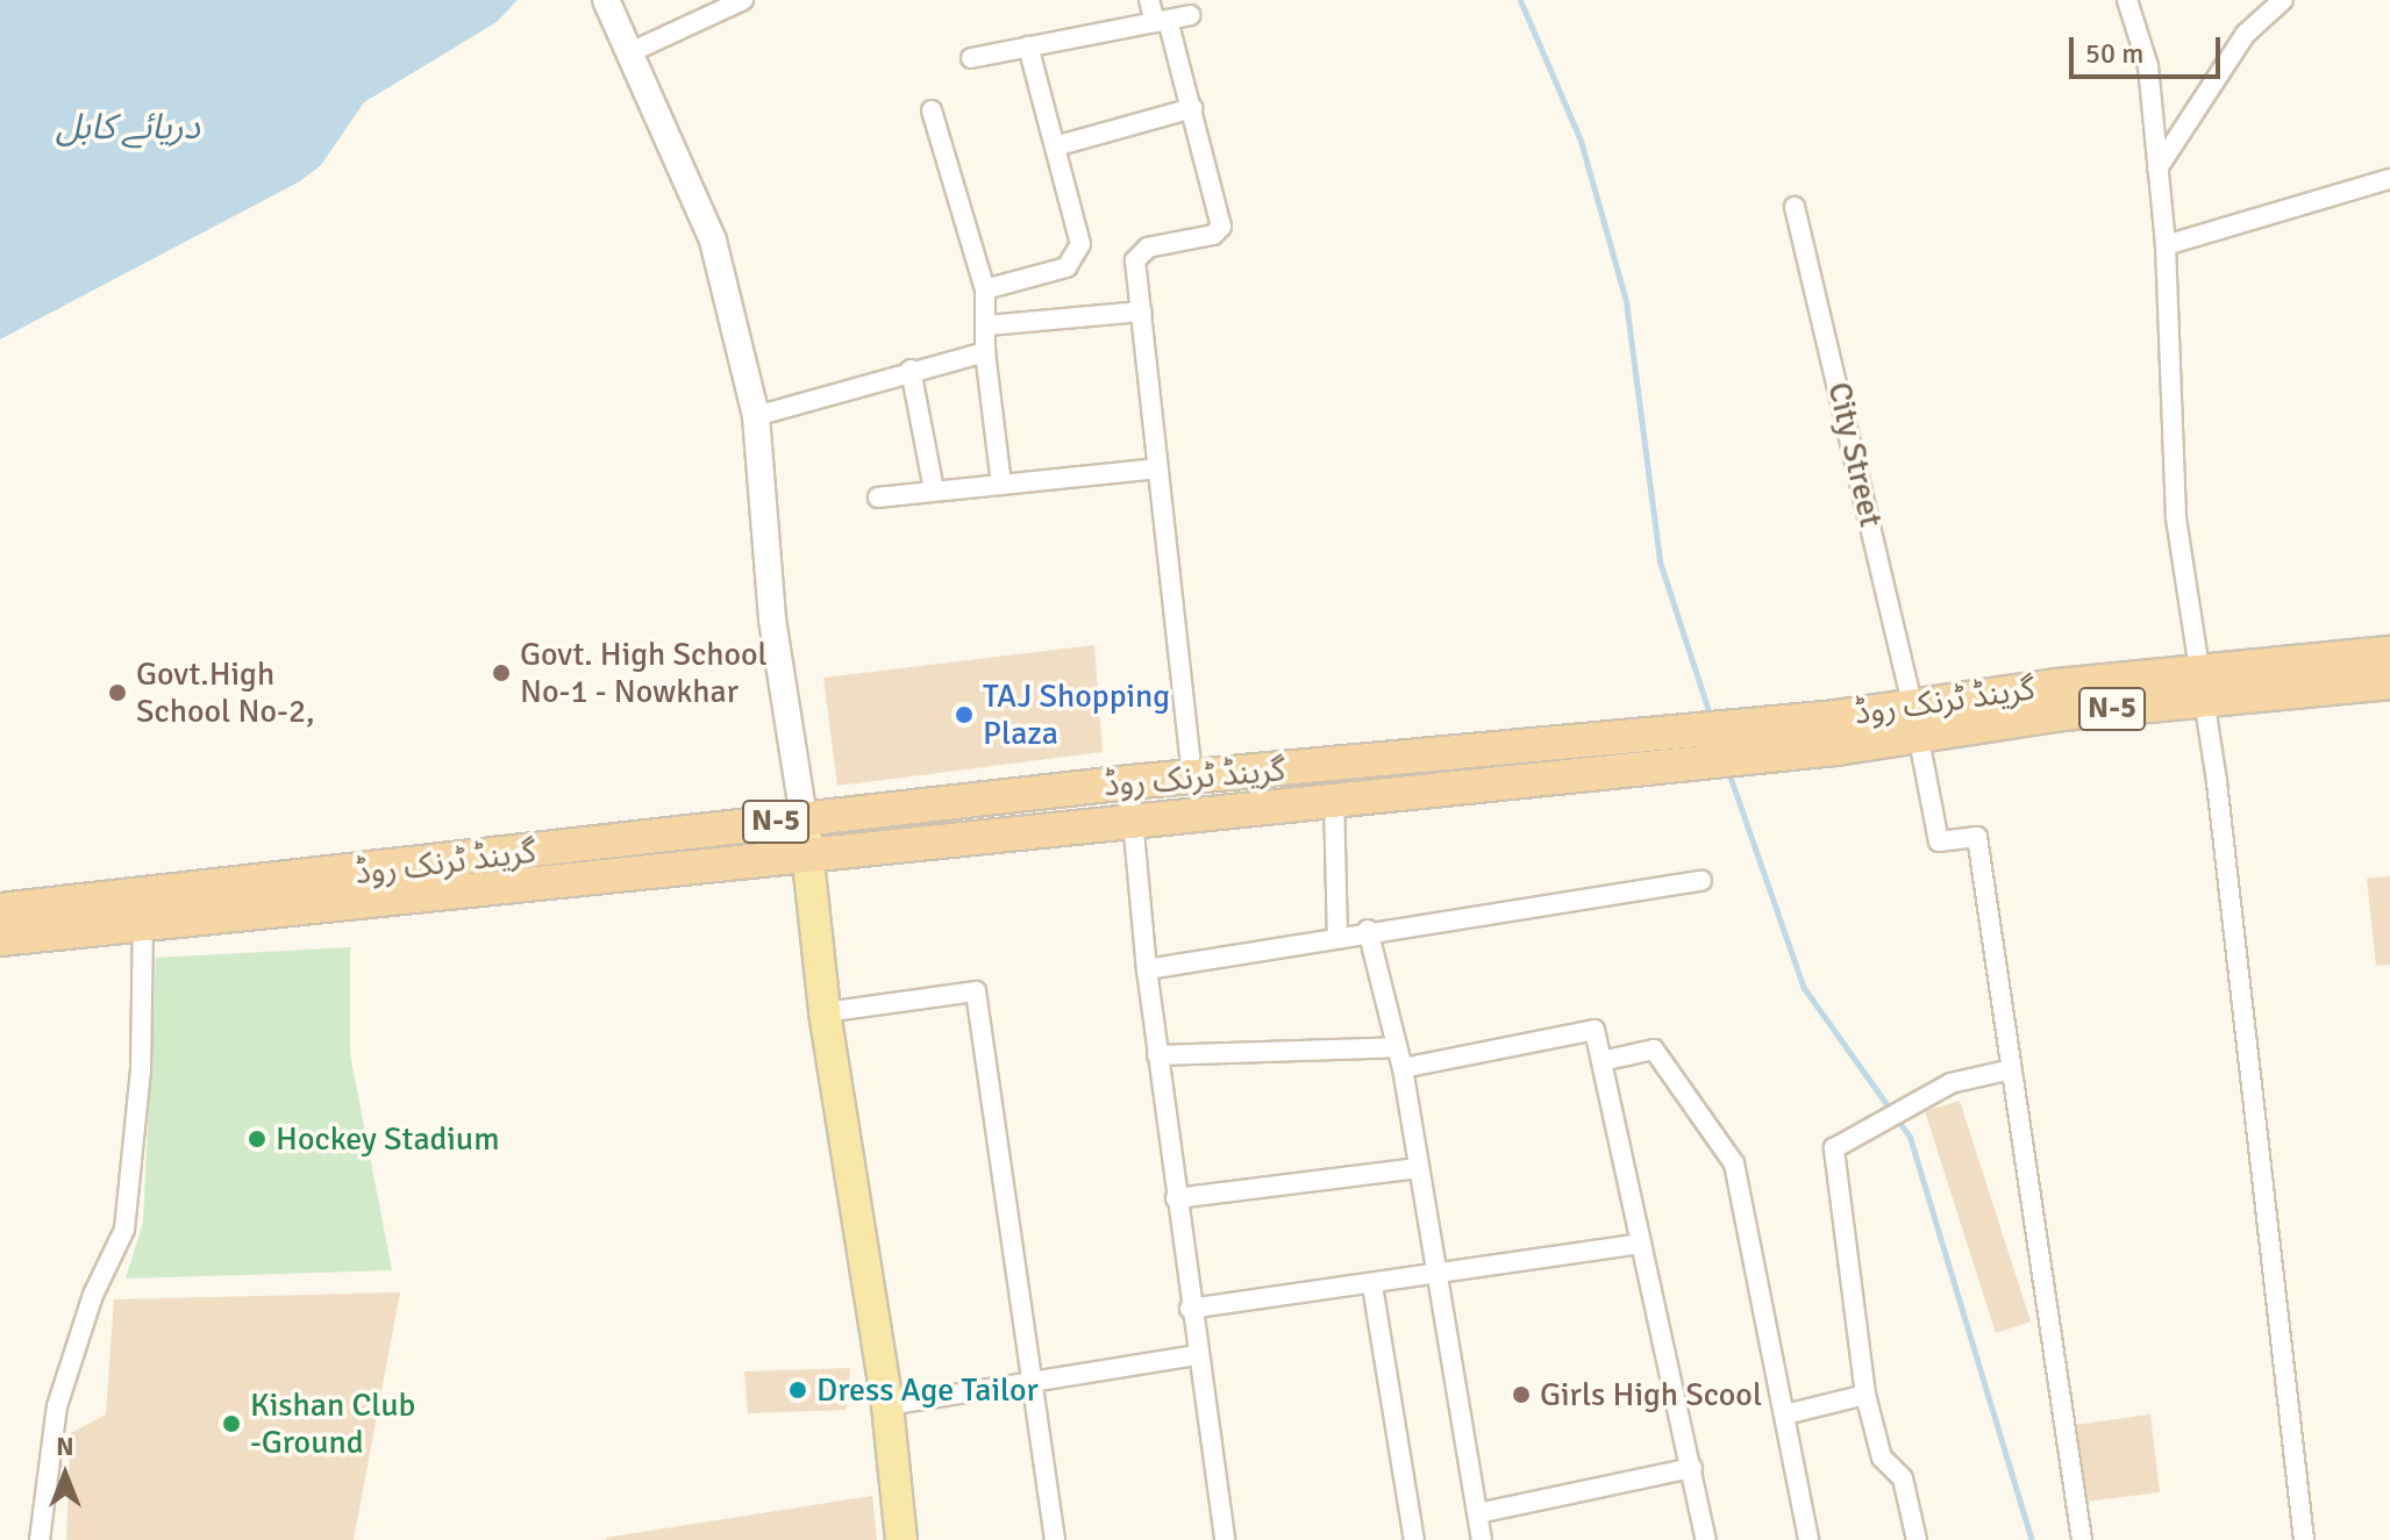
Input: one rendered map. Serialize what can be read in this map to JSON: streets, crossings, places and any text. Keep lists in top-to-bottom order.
{
  "streets": {
    "highway": ["گرینڈ ٹرنک روڈ", "N-5"],
    "street": ["City Street"]
  },
  "crossings": [
    ["City Street", "گرینڈ ٹرنک روڈ"]
  ],
  "water": ["دریائے کابل"],
  "places": [
    "Govt. High School No-1 - Nowkhar",
    "Govt.High School No-2,",
    "TAJ Shopping Plaza",
    "Hockey Stadium",
    "Dress Age Tailor",
    "Girls High Scool",
    "Kishan Club -Ground"
  ],
  "scale_bar": "50 m",
  "north": "top"
}
